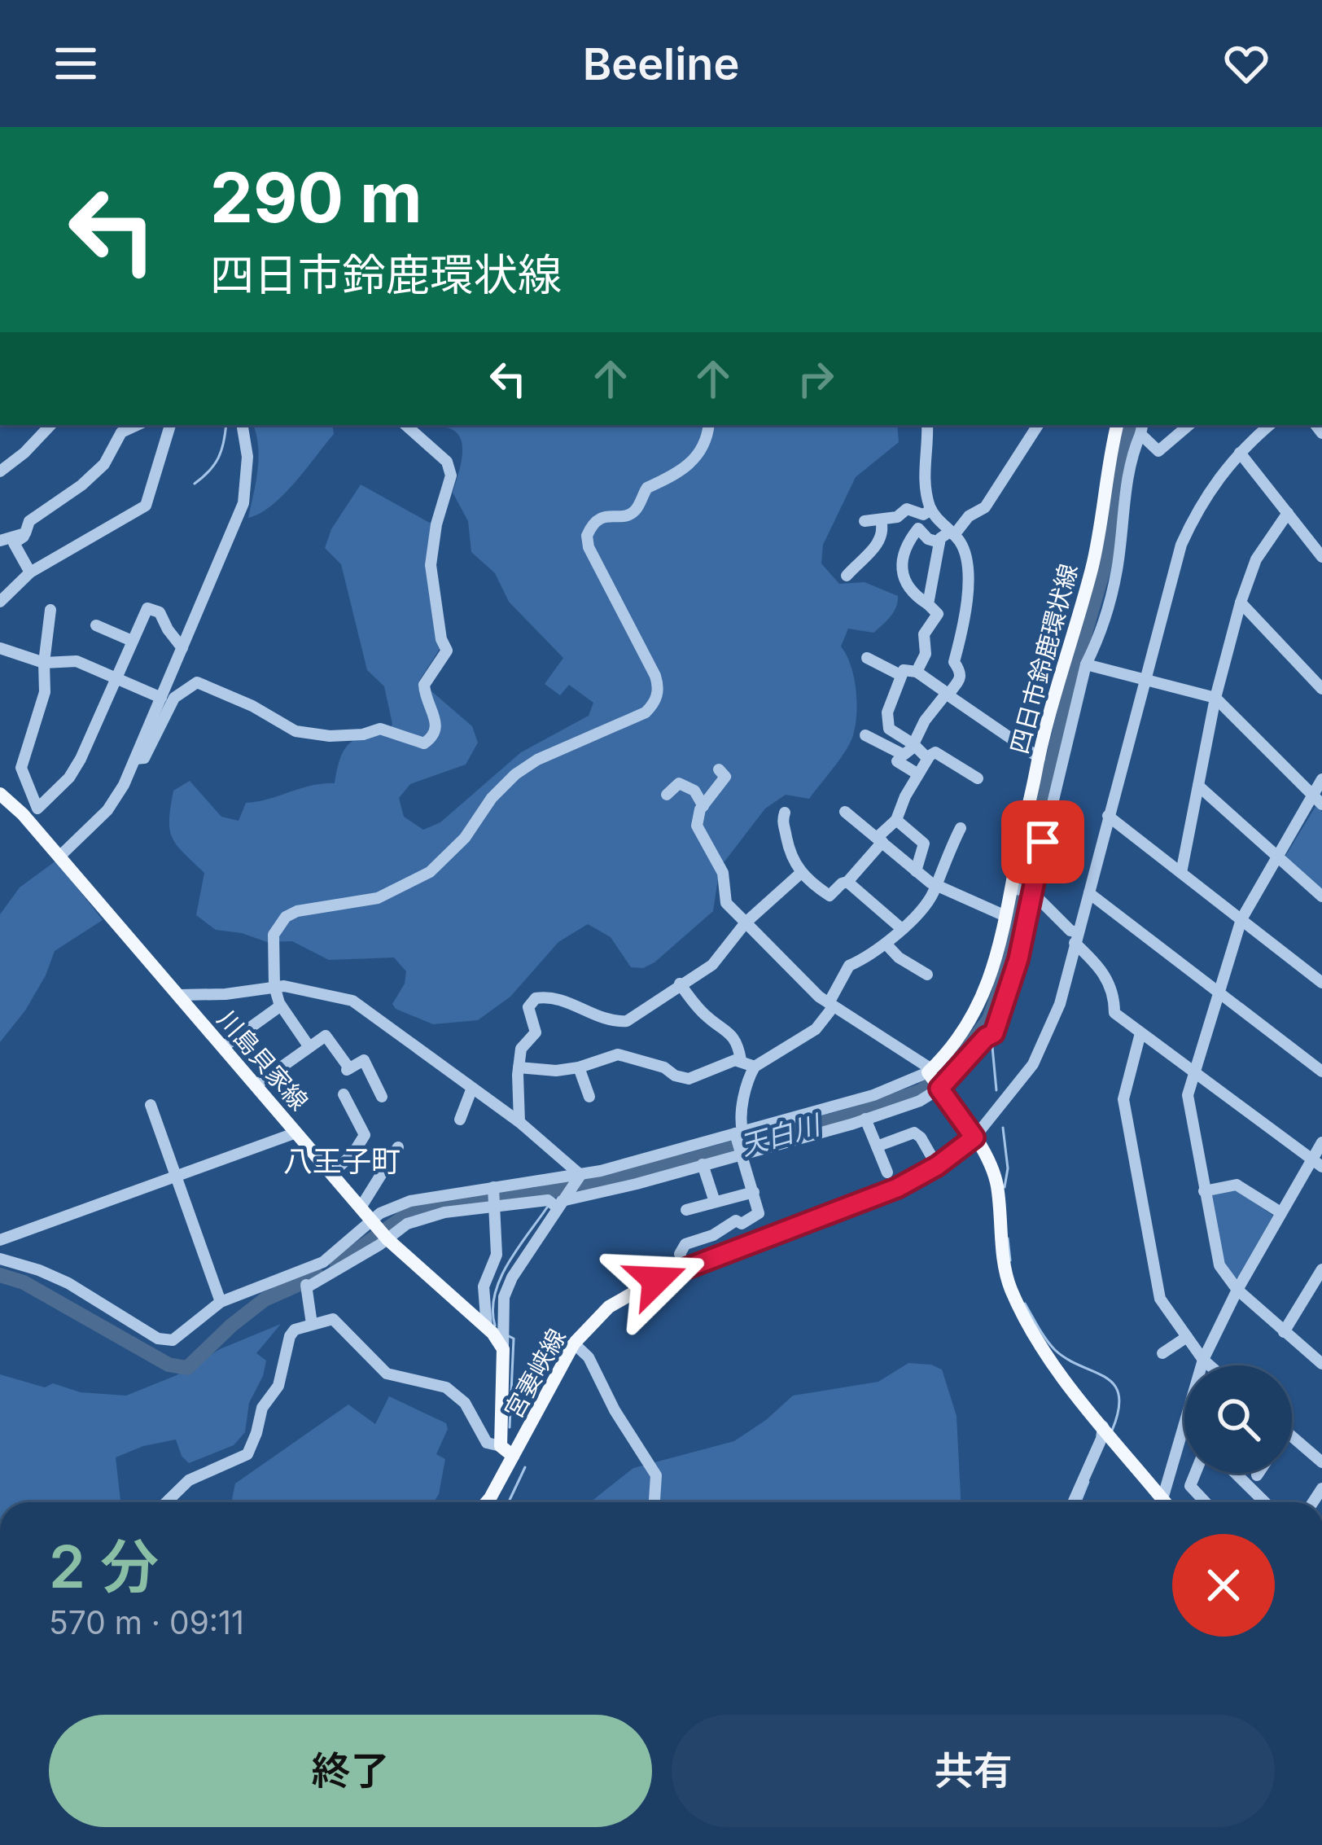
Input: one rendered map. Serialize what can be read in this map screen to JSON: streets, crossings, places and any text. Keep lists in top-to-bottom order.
{
  "streets": {
    "main road": ["四日市鈴鹿環状線", "川島貝家線", "宮妻峡線"]
  },
  "districts": ["八王子町"],
  "water": ["天白川"],
  "page": {
    "header": "Beeline",
    "turn": ["290 m", "四日市鈴鹿環状線"],
    "heading": ["2 分", "570 m · 09:11"],
    "buttons": ["終了", "共有"]
  }
}
